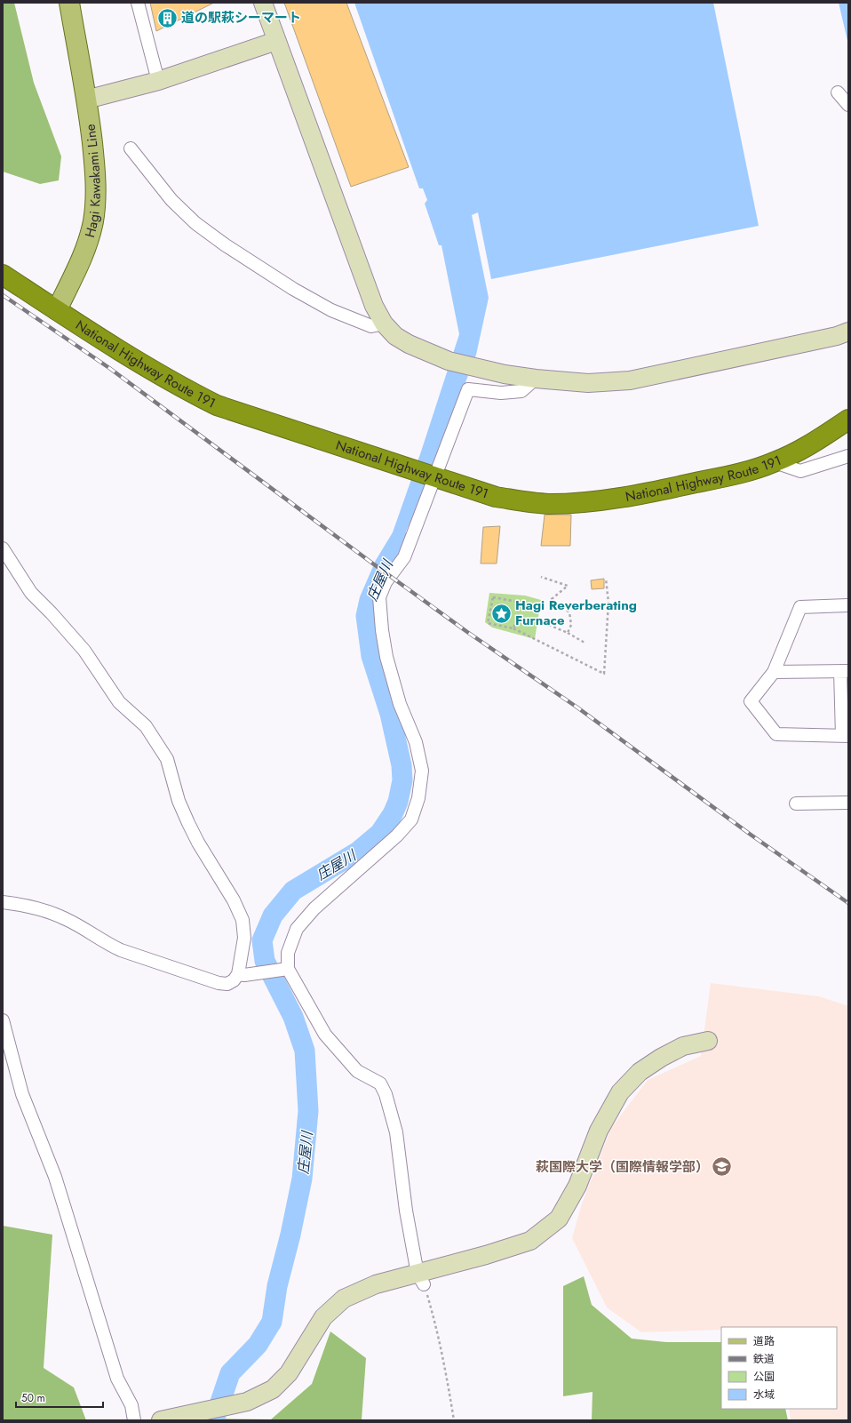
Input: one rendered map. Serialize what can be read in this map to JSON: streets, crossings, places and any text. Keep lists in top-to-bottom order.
{
  "streets": {
    "highway": ["National Highway Route 191"],
    "main road": ["Hagi Kawakami Line"]
  },
  "crossings": [
    ["Hagi Kawakami Line", "National Highway Route 191"]
  ],
  "water": ["庄屋川"],
  "places": {
    "building": ["道の駅萩シーマート"],
    "place": ["Hagi Reverberating Furnace"],
    "school or university": ["萩国際大学（国際情報学部）"]
  },
  "legend": [
    "道路",
    "鉄道",
    "公園",
    "水域"
  ],
  "scale_bar": "50 m"
}
